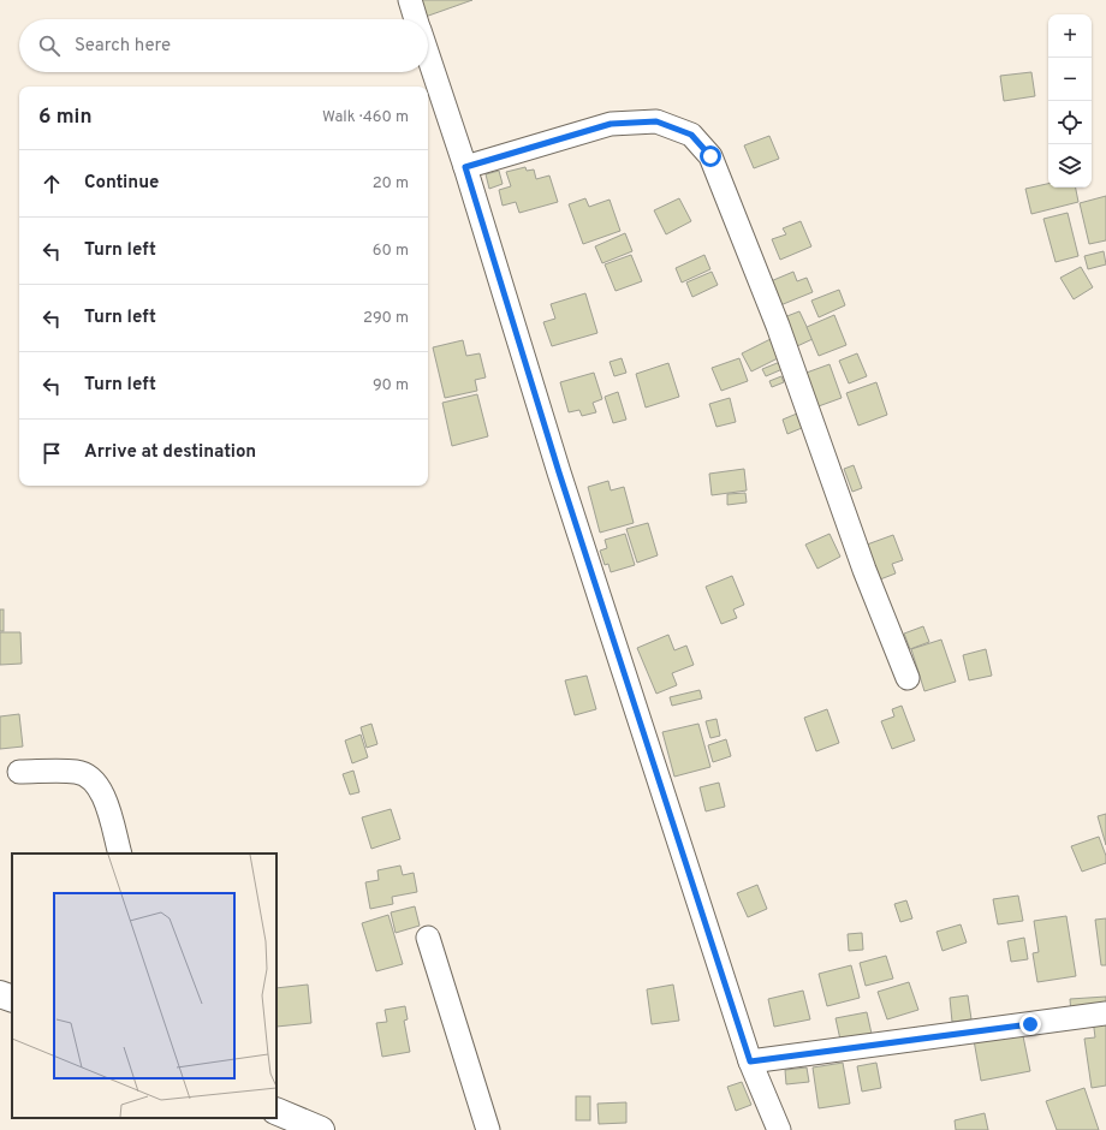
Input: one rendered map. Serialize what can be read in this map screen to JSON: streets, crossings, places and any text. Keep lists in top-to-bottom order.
{
  "page": {
    "map_buttons": ["+", "−"],
    "search": "Search here",
    "heading": ["6 min", "Walk · 460 m"],
    "list": [
      ["Continue", "20 m"],
      ["Turn left", "60 m"],
      ["Turn left", "290 m"],
      ["Turn left", "90 m"],
      "Arrive at destination"
    ]
  }
}
